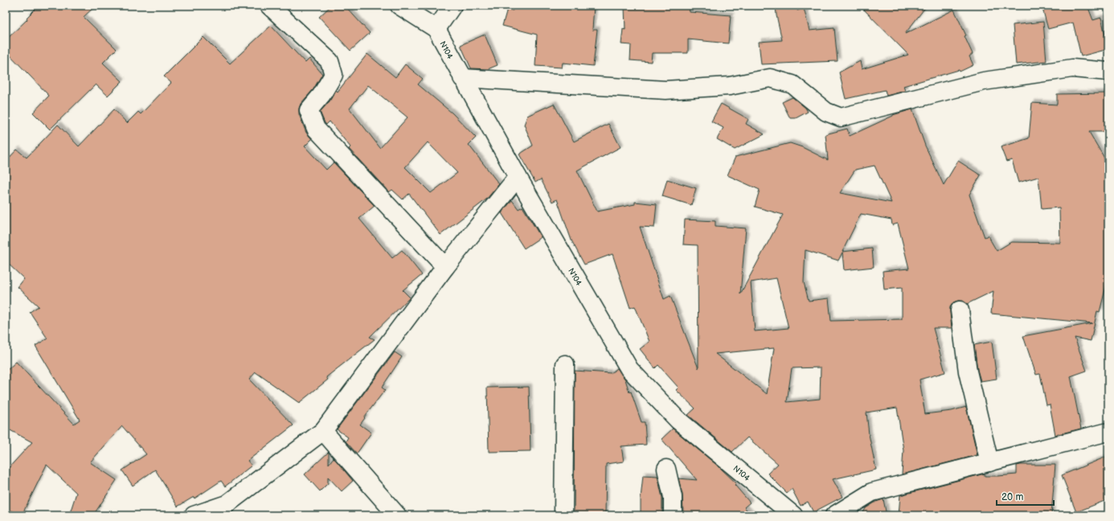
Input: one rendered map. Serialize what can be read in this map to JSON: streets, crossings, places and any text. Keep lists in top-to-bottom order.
{
  "streets": {
    "street": ["N104"]
  },
  "scale_bar": "20 m"
}
